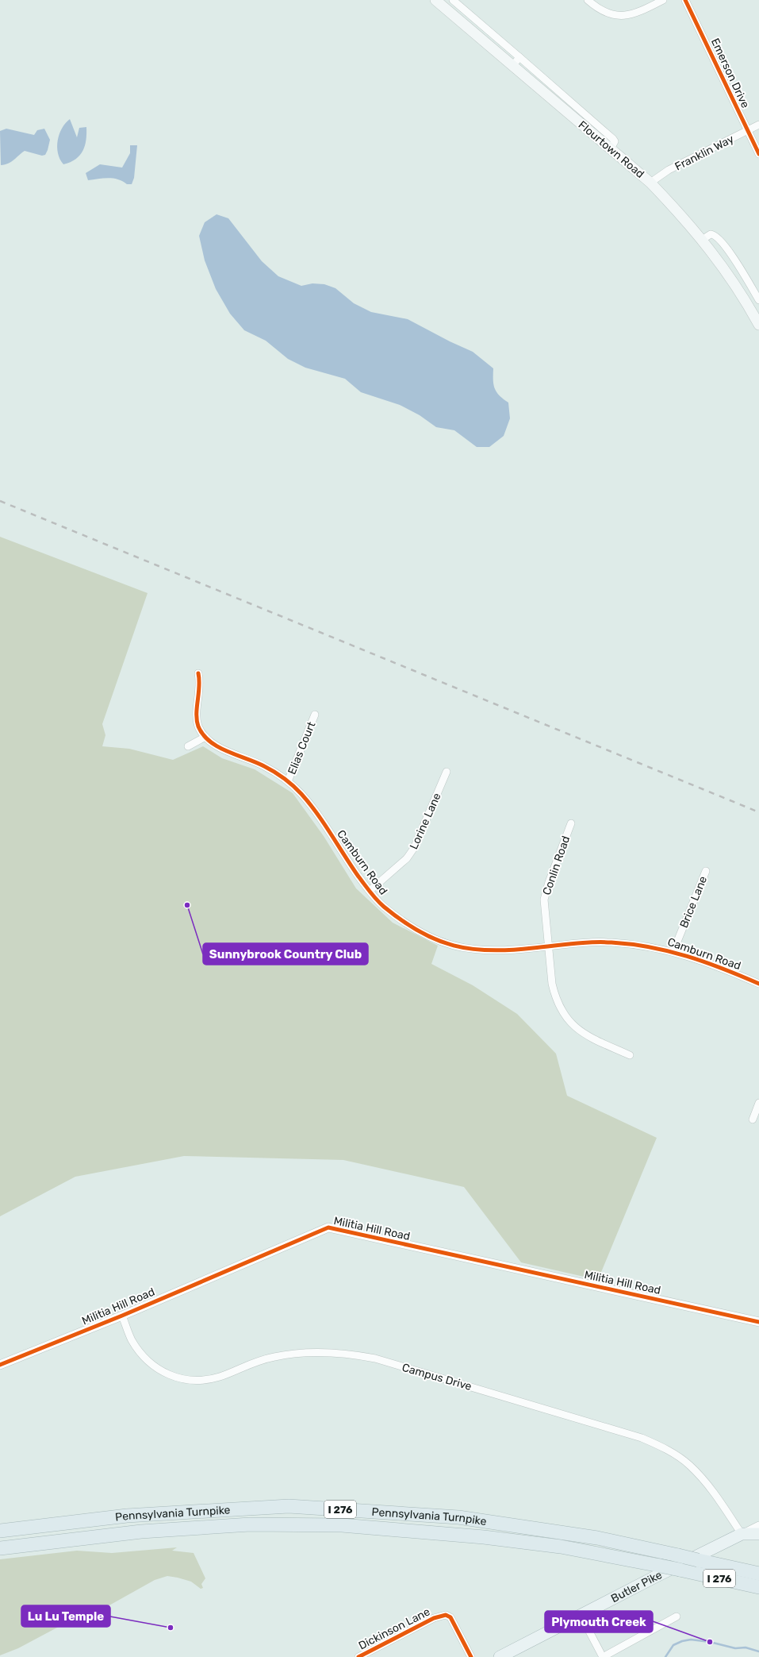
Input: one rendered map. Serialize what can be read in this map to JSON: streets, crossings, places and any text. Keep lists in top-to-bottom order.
{
  "streets": {
    "highway": ["I 276", "Pennsylvania Turnpike"],
    "main road": ["Flourtown Road", "Butler Pike"],
    "street": [
      "Emerson Drive",
      "Franklin Way",
      "Elias Court",
      "Lorine Lane",
      "Camburn Road",
      "Conlin Road",
      "Brice Lane",
      "Militia Hill Road",
      "Campus Drive",
      "Dickinson Lane"
    ]
  },
  "crossings": [
    ["Emerson Drive", "Franklin Way"],
    ["Flourtown Road", "Franklin Way"],
    ["Elias Court", "Camburn Road"],
    ["Lorine Lane", "Camburn Road"],
    ["Camburn Road", "Conlin Road"],
    ["Camburn Road", "Brice Lane"],
    ["Militia Hill Road", "Campus Drive"],
    ["Campus Drive", "Butler Pike"]
  ],
  "places": ["Sunnybrook Country Club", "Lu Lu Temple", "Plymouth Creek"]
}
